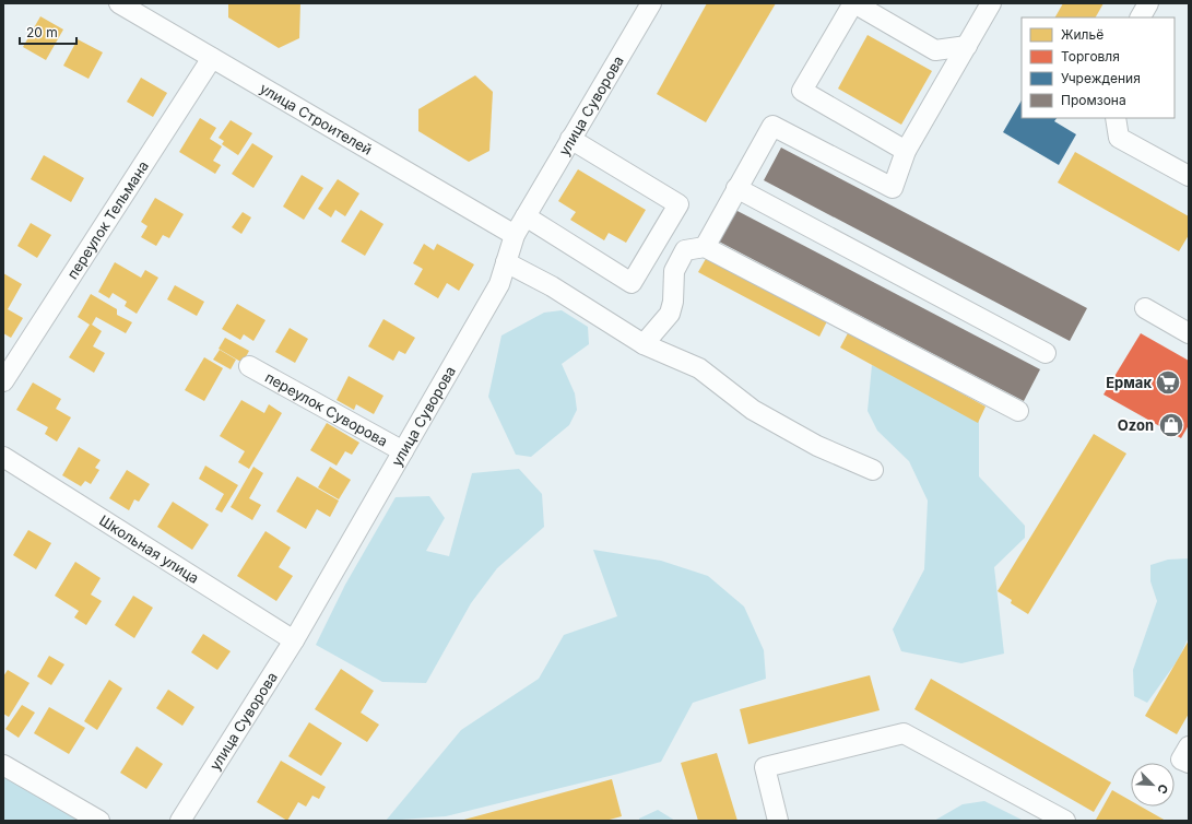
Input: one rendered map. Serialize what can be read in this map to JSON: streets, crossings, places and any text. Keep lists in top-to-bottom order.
{
  "streets": {
    "street": [
      "улица Суворова",
      "улица Строителей",
      "переулок Тельмана",
      "переулок Суворова",
      "Школьная улица"
    ]
  },
  "crossings": [
    ["улица Суворова", "улица Строителей"],
    ["улица Суворова", "переулок Суворова"],
    ["улица Суворова", "Школьная улица"],
    ["улица Строителей", "переулок Тельмана"]
  ],
  "places": {
    "supermarket": ["Ермак"],
    "shop": ["Ozon"]
  },
  "legend": [
    "Жильё",
    "Торговля",
    "Учреждения",
    "Промзона"
  ],
  "scale_bar": "20 m",
  "north": "bottom right"
}
